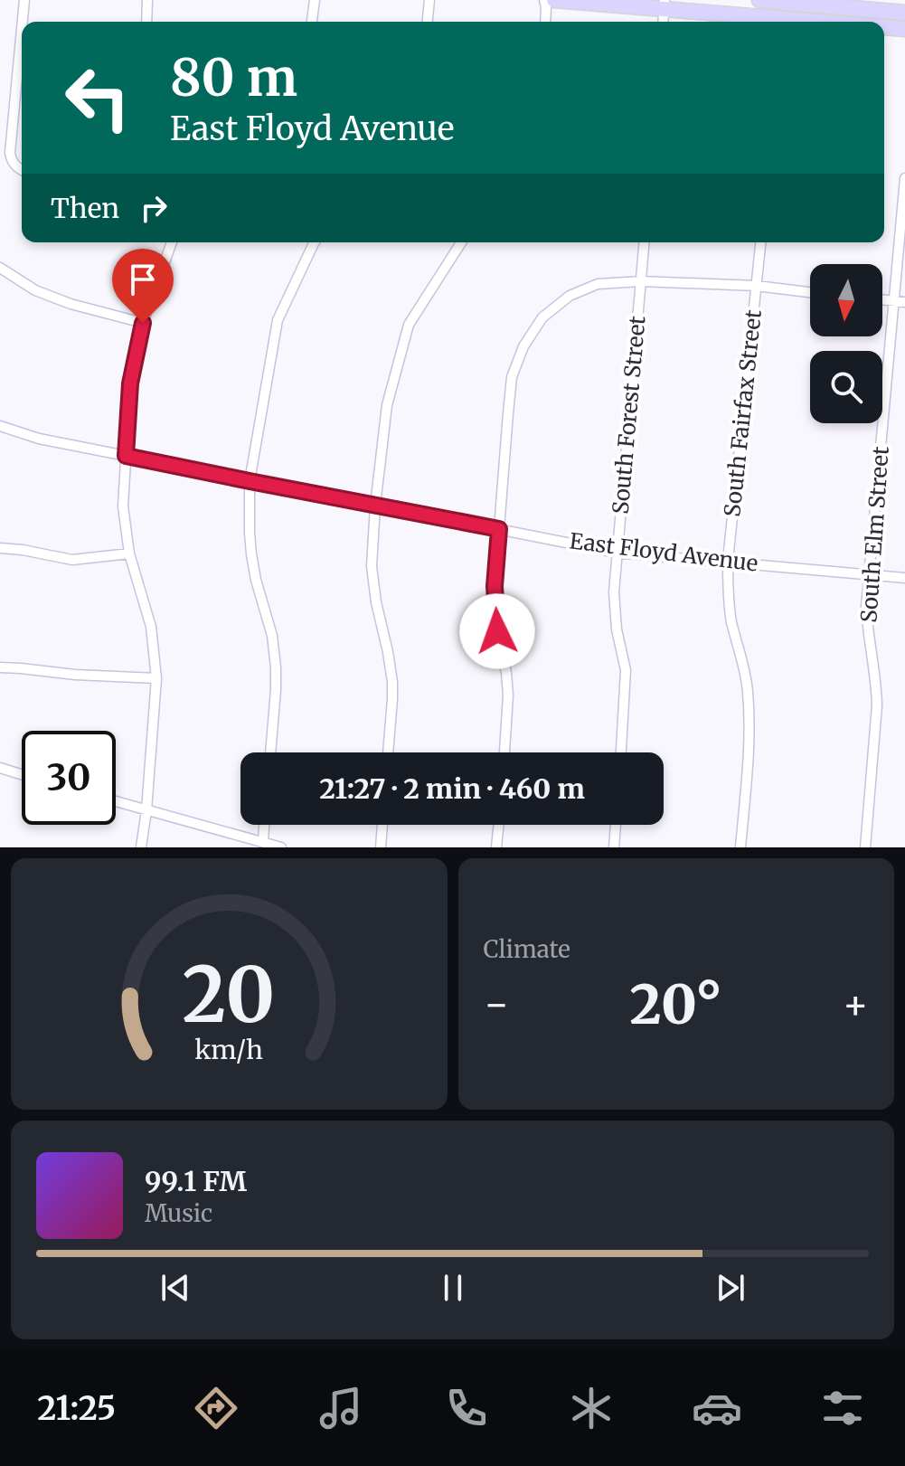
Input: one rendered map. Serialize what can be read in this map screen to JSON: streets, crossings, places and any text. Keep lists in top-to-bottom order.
{
  "streets": {
    "street": [
      "South Fairfax Street",
      "South Forest Street",
      "South Elm Street",
      "East Floyd Avenue"
    ]
  },
  "crossings": [
    ["South Fairfax Street", "East Floyd Avenue"],
    ["South Forest Street", "East Floyd Avenue"],
    ["South Elm Street", "East Floyd Avenue"]
  ],
  "north": "bottom",
  "page": {
    "turn": ["80 m", "East Floyd Avenue"],
    "then": "Then",
    "limit": "30",
    "trip": "21:27 · 2 min · 460 m",
    "tile": "Climate",
    "heat": ["−", "20°", "+"],
    "song": ["99.1 FM", "Music"],
    "tabs": "21:25",
    "gauge": ["20", "km/h"]
  }
}
